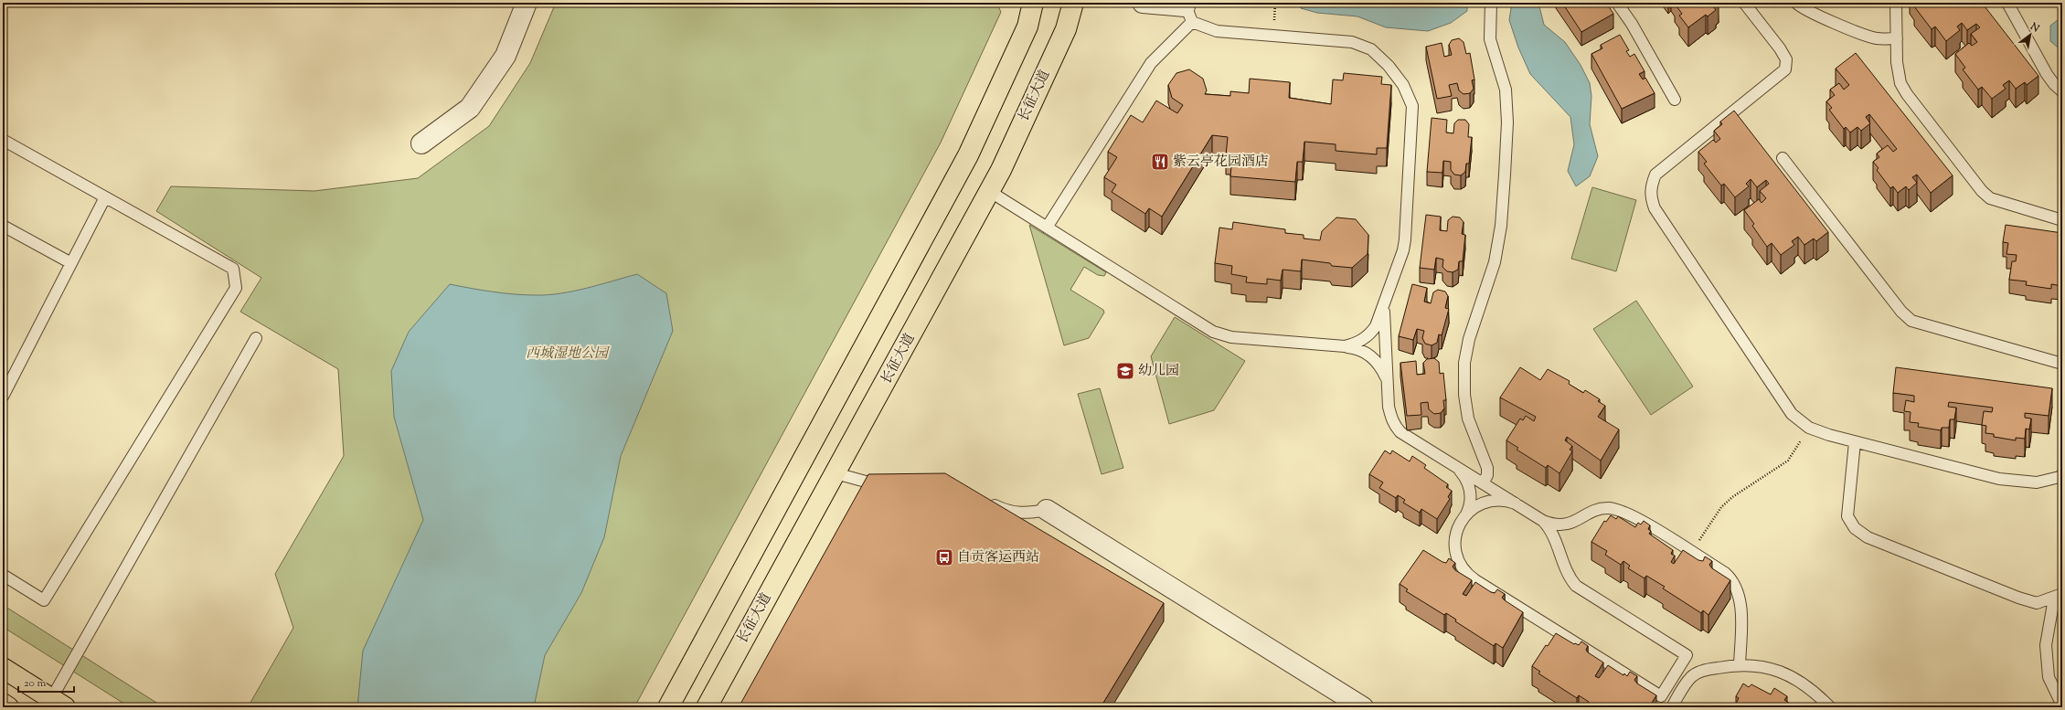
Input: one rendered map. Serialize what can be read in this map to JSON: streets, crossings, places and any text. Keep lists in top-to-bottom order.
{
  "streets": {
    "main road": ["长征大道"]
  },
  "parks": ["西城湿地公园"],
  "places": {
    "restaurant": ["紫云亭花园酒店"],
    "school or university": ["幼儿园"],
    "bus stop": ["自贡客运西站"]
  },
  "scale_bar": "20 m",
  "north": "top right"
}
